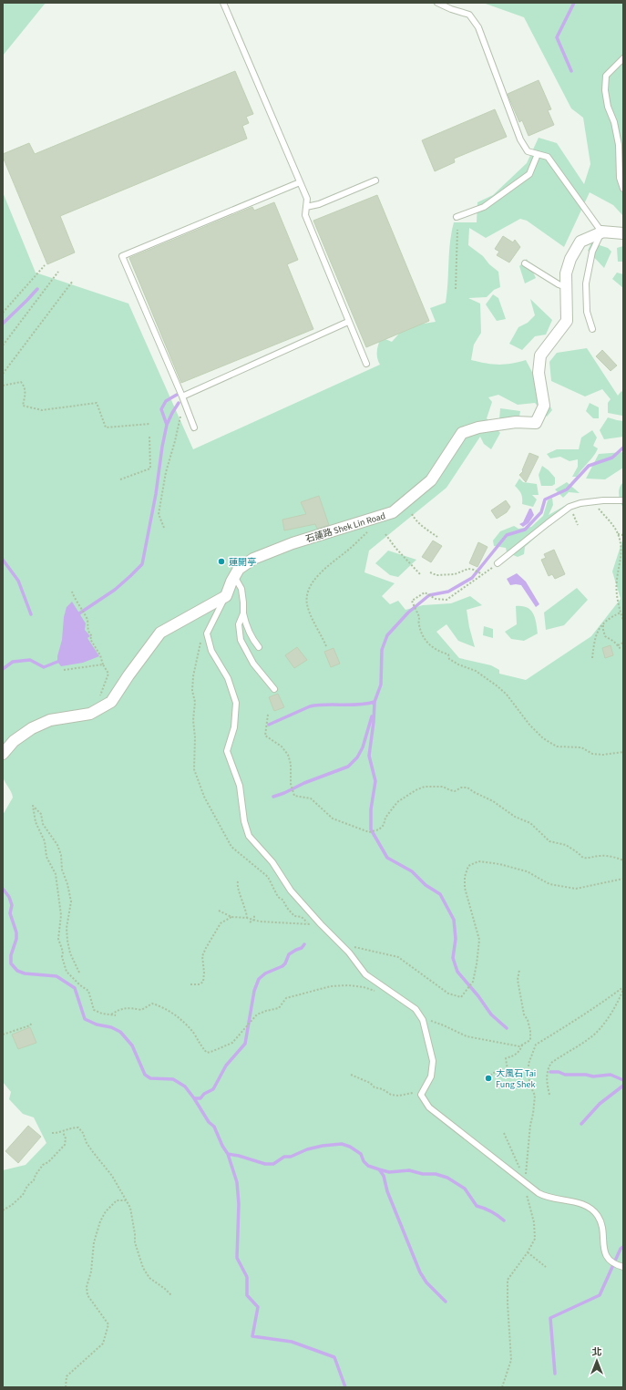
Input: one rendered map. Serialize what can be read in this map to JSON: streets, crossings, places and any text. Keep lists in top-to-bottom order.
{
  "streets": {
    "street": ["石蓮路 Shek Lin Road"]
  },
  "places": ["蓮開亭", "大風石 Tai Fung Shek"],
  "north": "top"
}
